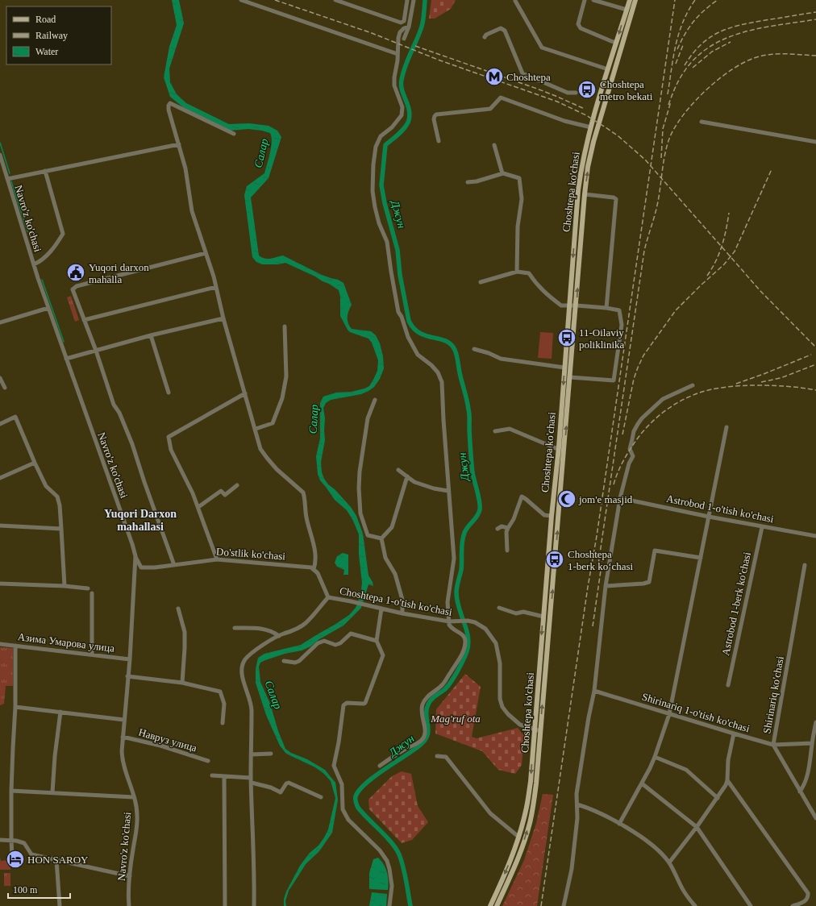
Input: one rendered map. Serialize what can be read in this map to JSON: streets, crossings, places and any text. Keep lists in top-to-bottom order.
{
  "streets": {
    "main road": ["Choshtepa ko'chasi"],
    "street": [
      "Navro'z ko'chasi",
      "Astrobod 1-o'tish ko'chasi",
      "Do'stlik ko'chasi",
      "Choshtepa 1-o'tish ko'chasi",
      "Astrobod 1-berk ko'chasi",
      "Азима Умарова улица",
      "Shirinariq ko'chasi",
      "Shirinariq 1-o'tish ko'chasi",
      "Навруз улица"
    ]
  },
  "crossings": [
    ["Choshtepa ko'chasi", "Choshtepa 1-o'tish ko'chasi"],
    ["Navro'z ko'chasi", "Do'stlik ko'chasi"],
    ["Navro'z ko'chasi", "Азима Умарова улица"],
    ["Navro'z ko'chasi", "Навруз улица"],
    ["Astrobod 1-o'tish ko'chasi", "Astrobod 1-berk ko'chasi"],
    ["Shirinariq ko'chasi", "Shirinariq 1-o'tish ko'chasi"]
  ],
  "districts": ["Yuqori Darxon mahallasi"],
  "water": ["Салар", "Джун"],
  "parks": ["Mag'ruf ota"],
  "places": {
    "metro station": ["Choshtepa"],
    "bus stop": ["Choshtepa metro bekati", "11-Oilaviy poliklinika", "Choshtepa 1-berk koʻchasi"],
    "public building": ["Yuqori darxon mahalla"],
    "mosque": ["jom'e masjid"],
    "hotel": ["HON SAROY"]
  },
  "legend": ["Road", "Railway", "Water"],
  "scale_bar": "100 m"
}
